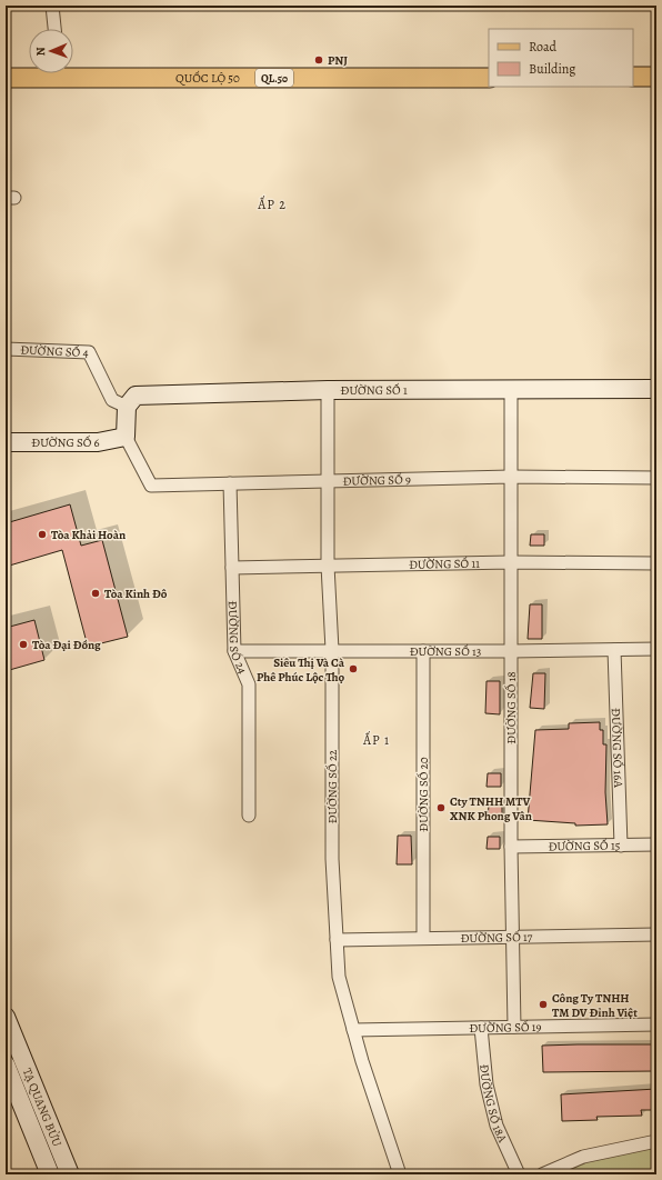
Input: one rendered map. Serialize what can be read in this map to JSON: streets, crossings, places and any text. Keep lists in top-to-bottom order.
{
  "streets": {
    "main road": ["QUỐC LỘ 50", "QL.50"],
    "street": [
      "ĐƯỜNG SỐ 4",
      "ĐƯỜNG SỐ 1",
      "ĐƯỜNG SỐ 6",
      "ĐƯỜNG SỐ 9",
      "ĐƯỜNG SỐ 11",
      "ĐƯỜNG SỐ 24",
      "ĐƯỜNG SỐ 13",
      "ĐƯỜNG SỐ 18",
      "ĐƯỜNG SỐ 16A",
      "ĐƯỜNG SỐ 22",
      "ĐƯỜNG SỐ 20",
      "ĐƯỜNG SỐ 15",
      "ĐƯỜNG SỐ 17",
      "ĐƯỜNG SỐ 19",
      "ĐƯỜNG SỐ 18A",
      "TẠ QUANG BỬU"
    ]
  },
  "crossings": [
    ["ĐƯỜNG SỐ 4", "ĐƯỜNG SỐ 1"],
    ["ĐƯỜNG SỐ 1", "ĐƯỜNG SỐ 18"],
    ["ĐƯỜNG SỐ 1", "ĐƯỜNG SỐ 22"],
    ["ĐƯỜNG SỐ 6", "ĐƯỜNG SỐ 9"],
    ["ĐƯỜNG SỐ 9", "ĐƯỜNG SỐ 24"],
    ["ĐƯỜNG SỐ 9", "ĐƯỜNG SỐ 18"],
    ["ĐƯỜNG SỐ 9", "ĐƯỜNG SỐ 22"],
    ["ĐƯỜNG SỐ 11", "ĐƯỜNG SỐ 24"],
    ["ĐƯỜNG SỐ 11", "ĐƯỜNG SỐ 18"],
    ["ĐƯỜNG SỐ 11", "ĐƯỜNG SỐ 22"],
    ["ĐƯỜNG SỐ 24", "ĐƯỜNG SỐ 13"],
    ["ĐƯỜNG SỐ 13", "ĐƯỜNG SỐ 18"],
    ["ĐƯỜNG SỐ 13", "ĐƯỜNG SỐ 16A"],
    ["ĐƯỜNG SỐ 13", "ĐƯỜNG SỐ 22"],
    ["ĐƯỜNG SỐ 13", "ĐƯỜNG SỐ 20"],
    ["ĐƯỜNG SỐ 18", "ĐƯỜNG SỐ 15"],
    ["ĐƯỜNG SỐ 18", "ĐƯỜNG SỐ 17"],
    ["ĐƯỜNG SỐ 18", "ĐƯỜNG SỐ 19"],
    ["ĐƯỜNG SỐ 16A", "ĐƯỜNG SỐ 15"],
    ["ĐƯỜNG SỐ 22", "ĐƯỜNG SỐ 17"],
    ["ĐƯỜNG SỐ 22", "ĐƯỜNG SỐ 19"],
    ["ĐƯỜNG SỐ 20", "ĐƯỜNG SỐ 17"],
    ["ĐƯỜNG SỐ 19", "ĐƯỜNG SỐ 18A"]
  ],
  "districts": ["ẤP 2", "ẤP 1"],
  "places": [
    "PNJ",
    "Tòa Khải Hoàn",
    "Tòa Kinh Đô",
    "Tòa Đại Đồng",
    "Siêu Thị Và Cà Phê Phúc Lộc Thọ",
    "Cty TNHH MTV XNK Phong Vân",
    "Công Ty TNHH TM DV Đỉnh Việt"
  ],
  "legend": ["Road", "Building"],
  "north": "left"
}
